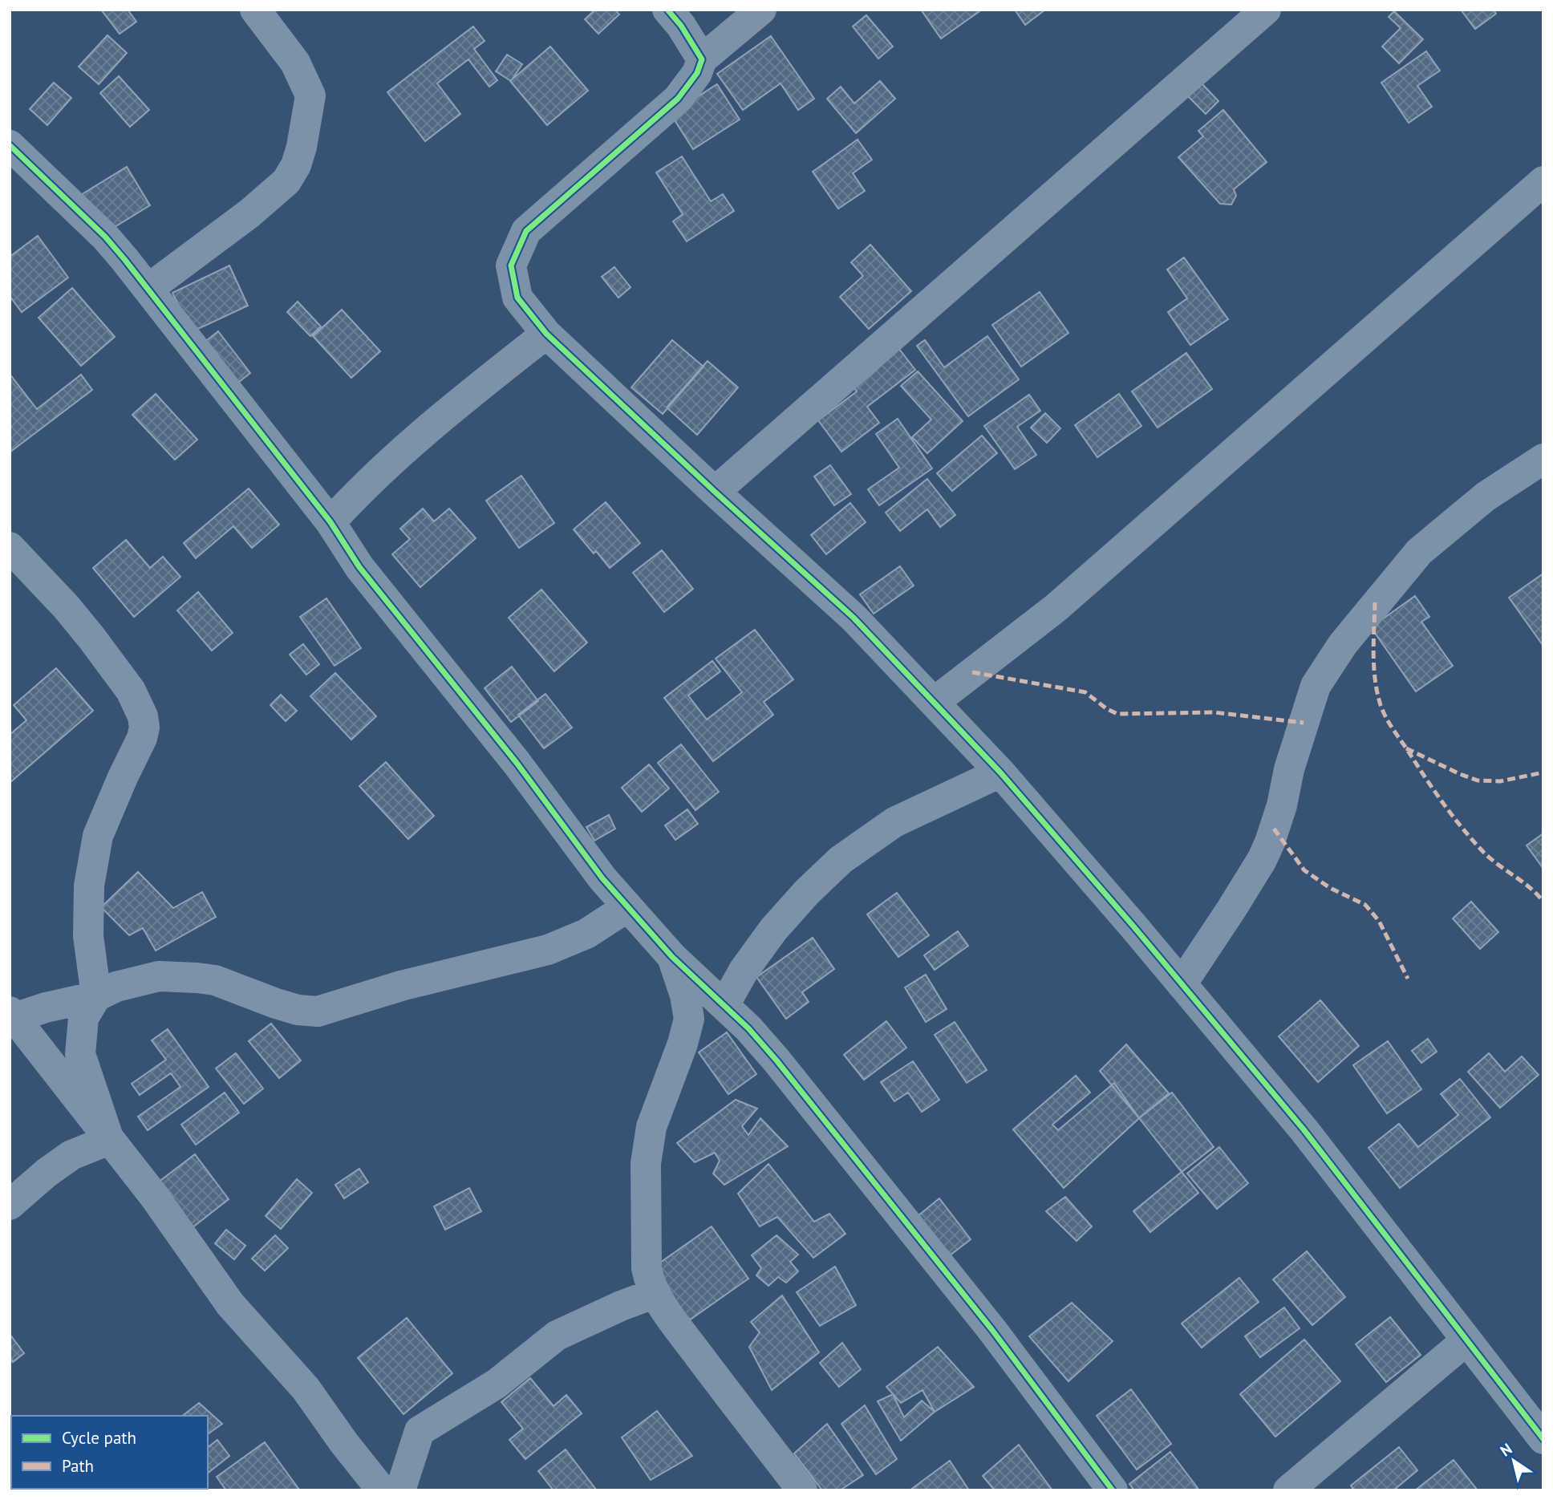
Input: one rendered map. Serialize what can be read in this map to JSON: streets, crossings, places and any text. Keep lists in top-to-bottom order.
{
  "legend": ["Cycle path", "Path"],
  "north": "top left"
}
